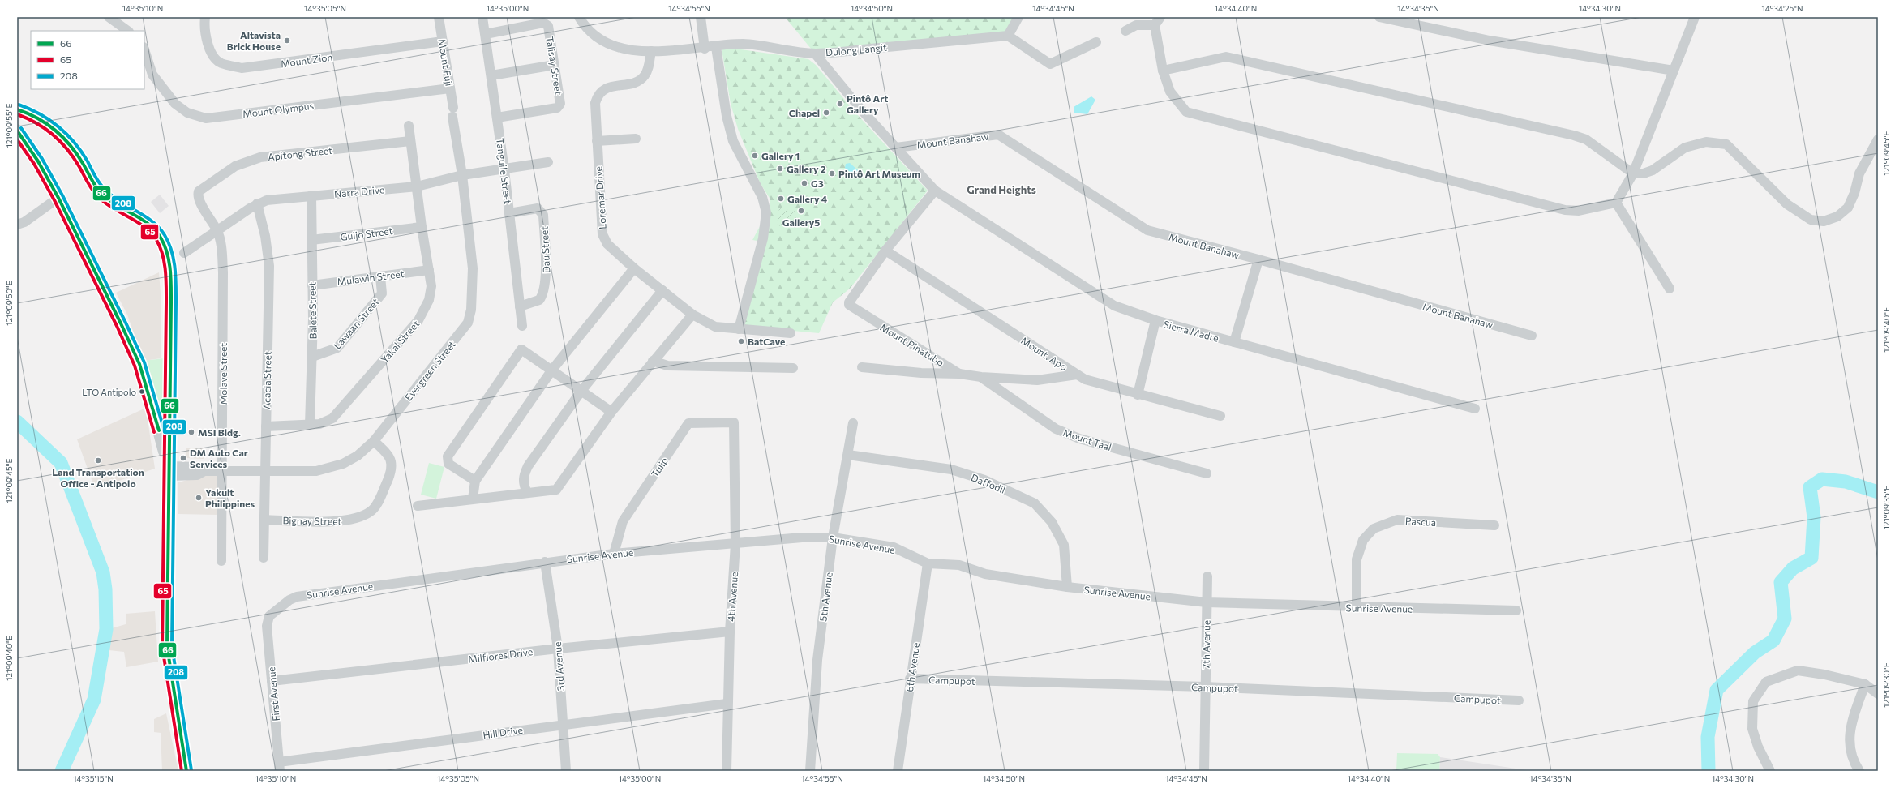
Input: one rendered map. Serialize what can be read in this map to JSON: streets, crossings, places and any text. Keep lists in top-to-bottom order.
{
  "streets": {
    "street": [
      "Dulong Langit",
      "Mount Zion",
      "Mount Fuji",
      "Talisay Street",
      "Mount Olympus",
      "Mount Banahaw",
      "Apitong Street",
      "Tanguile Street",
      "Narra Drive",
      "Loremar Drive",
      "Guijo Street",
      "Dau Street",
      "Mulawin Street",
      "Balete Street",
      "Lawaan Street",
      "Sierra Madre",
      "Yakal Street",
      "Mount Pinatubo",
      "Mount. Apo",
      "Evergreen Street",
      "Molave Street",
      "Acacia Street",
      "Mount Taal",
      "Tulip",
      "Daffodil",
      "Bignay Street",
      "Pascua",
      "Sunrise Avenue",
      "4th Avenue",
      "5th Avenue",
      "7th Avenue",
      "Milflores Drive",
      "3rd Avenue",
      "6th Avenue",
      "Campupot",
      "First Avenue",
      "Hill Drive"
    ]
  },
  "crossings": [
    ["Dulong Langit", "Loremar Drive"],
    ["Dulong Langit", "Sierra Madre"],
    ["Mount Zion", "Mount Fuji"],
    ["Mount Fuji", "Mount Olympus"],
    ["Mount Fuji", "Evergreen Street"],
    ["Talisay Street", "Tanguile Street"],
    ["Mount Banahaw", "Sierra Madre"],
    ["Apitong Street", "Yakal Street"],
    ["Apitong Street", "Molave Street"],
    ["Tanguile Street", "Narra Drive"],
    ["Tanguile Street", "Dau Street"],
    ["Narra Drive", "Balete Street"],
    ["Narra Drive", "Yakal Street"],
    ["Narra Drive", "Evergreen Street"],
    ["Narra Drive", "Molave Street"],
    ["Narra Drive", "Acacia Street"],
    ["Guijo Street", "Balete Street"],
    ["Guijo Street", "Yakal Street"],
    ["Mulawin Street", "Balete Street"],
    ["Mulawin Street", "Lawaan Street"],
    ["Mulawin Street", "Yakal Street"],
    ["Balete Street", "Lawaan Street"],
    ["Balete Street", "Yakal Street"],
    ["Yakal Street", "Acacia Street"],
    ["Mount Pinatubo", "Mount. Apo"],
    ["Mount Pinatubo", "Mount Taal"],
    ["Evergreen Street", "Molave Street"],
    ["Evergreen Street", "Acacia Street"],
    ["Evergreen Street", "Bignay Street"],
    ["Acacia Street", "Bignay Street"],
    ["Tulip", "Sunrise Avenue"],
    ["Tulip", "4th Avenue"],
    ["Daffodil", "Sunrise Avenue"],
    ["Daffodil", "5th Avenue"],
    ["Pascua", "Sunrise Avenue"],
    ["Sunrise Avenue", "4th Avenue"],
    ["Sunrise Avenue", "5th Avenue"],
    ["Sunrise Avenue", "7th Avenue"],
    ["Sunrise Avenue", "3rd Avenue"],
    ["Sunrise Avenue", "6th Avenue"],
    ["Sunrise Avenue", "First Avenue"],
    ["4th Avenue", "Milflores Drive"],
    ["4th Avenue", "Hill Drive"],
    ["7th Avenue", "Campupot"],
    ["Milflores Drive", "3rd Avenue"],
    ["Milflores Drive", "First Avenue"],
    ["3rd Avenue", "Hill Drive"],
    ["6th Avenue", "Campupot"],
    ["First Avenue", "Hill Drive"]
  ],
  "districts": ["Grand Heights"],
  "places": [
    "Altavista Brick House",
    "Pintô Art Gallery",
    "Chapel",
    "Gallery 1",
    "Gallery 2",
    "Pintô Art Museum",
    "G3",
    "Gallery 4",
    "Gallery5",
    "BatCave",
    "LTO Antipolo",
    "MSI Bldg.",
    "DM Auto Car Services",
    "Land Transportation Office - Antipolo",
    "Yakult Philippines"
  ],
  "lines": ["transit line 208", "transit line 66", "transit line 65"],
  "legend": ["66", "65", "208"],
  "coordinates": [
    "14°35'10\"N",
    "14°35'05\"N",
    "14°35'00\"N",
    "14°34'55\"N",
    "14°34'50\"N",
    "14°34'45\"N",
    "14°34'40\"N",
    "14°34'35\"N",
    "14°34'30\"N",
    "14°34'25\"N",
    "121°09'55\"E",
    "121°09'45\"E",
    "121°09'50\"E",
    "121°09'40\"E",
    "121°09'35\"E",
    "121°09'30\"E",
    "14°35'15\"N"
  ]
}
